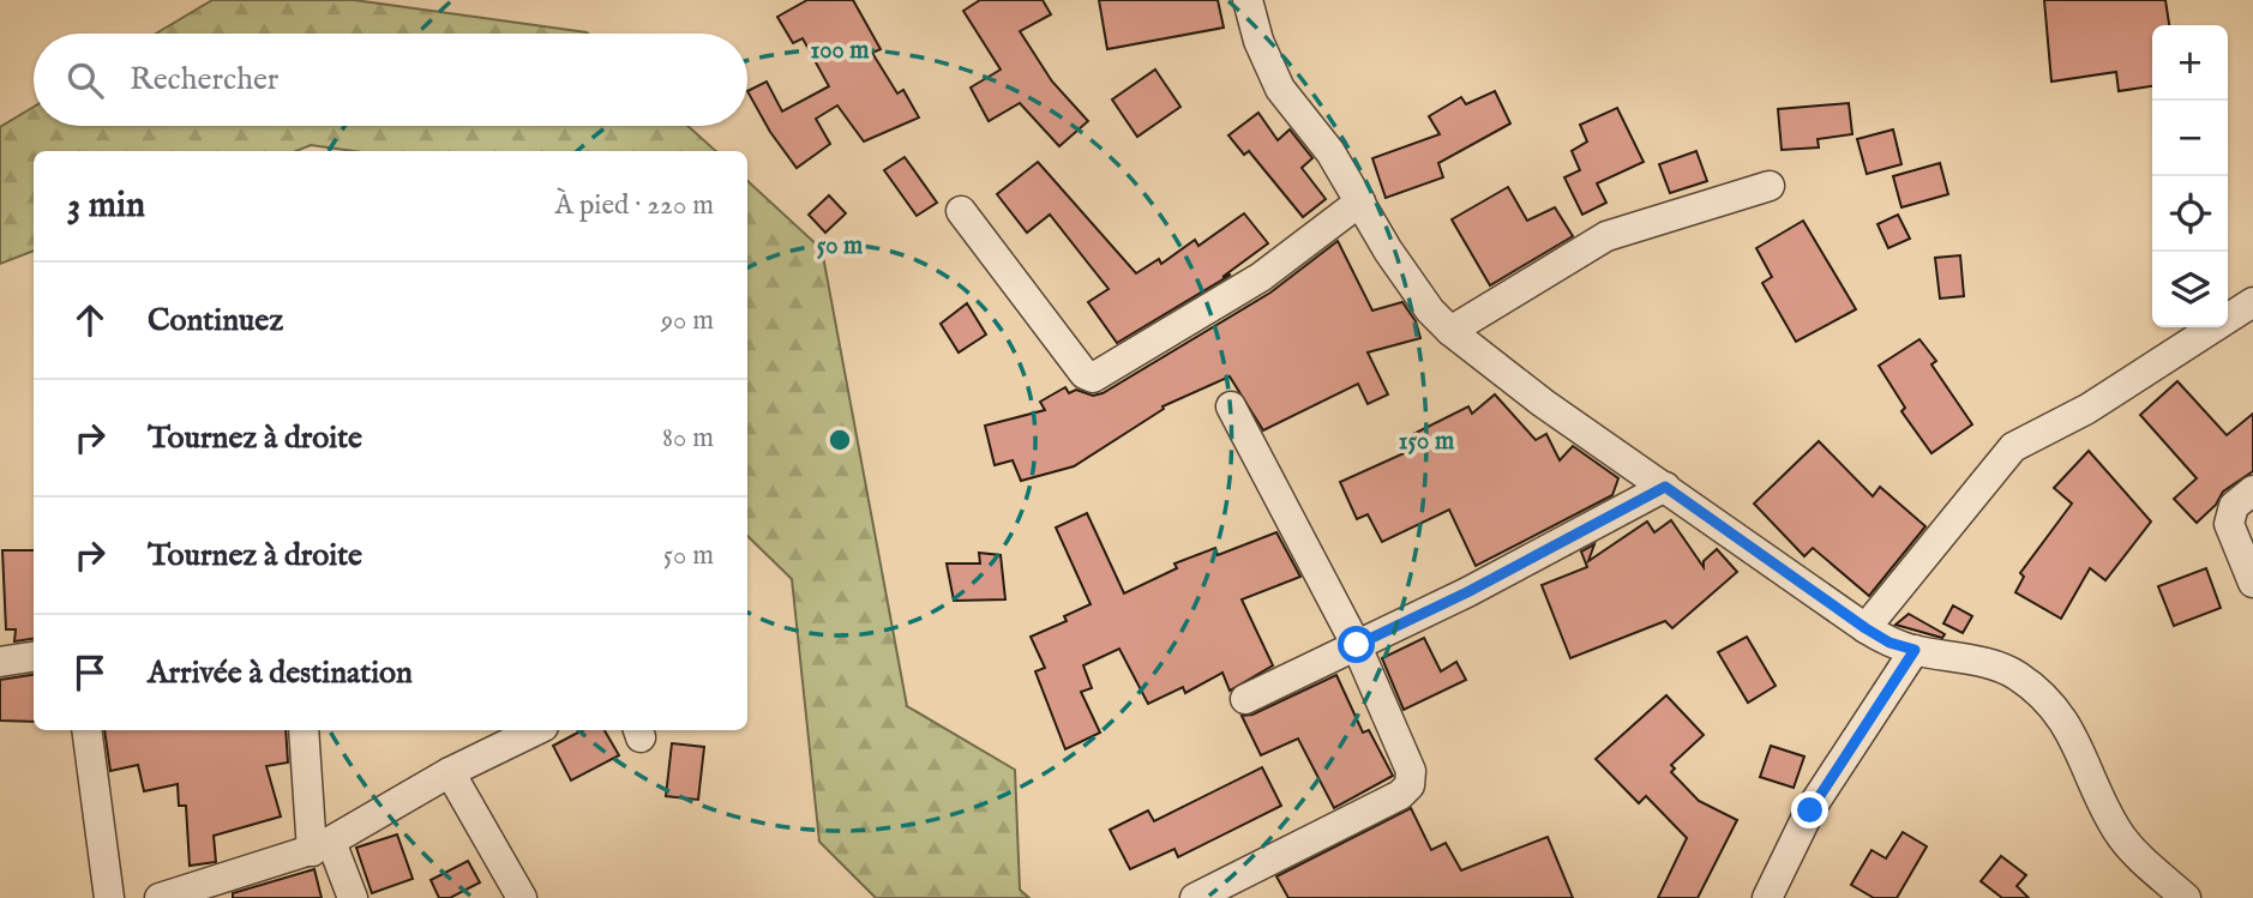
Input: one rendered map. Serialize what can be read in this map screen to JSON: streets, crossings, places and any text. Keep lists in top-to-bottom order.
{
  "page": {
    "map_buttons": ["+", "−"],
    "search": "Rechercher",
    "heading": ["3 min", "À pied · 220 m"],
    "list": [
      ["Continuez", "90 m"],
      ["Tournez à droite", "80 m"],
      ["Tournez à droite", "50 m"],
      "Arrivée à destination"
    ]
  },
  "rings": ["100 m", "50 m", "150 m"]
}
